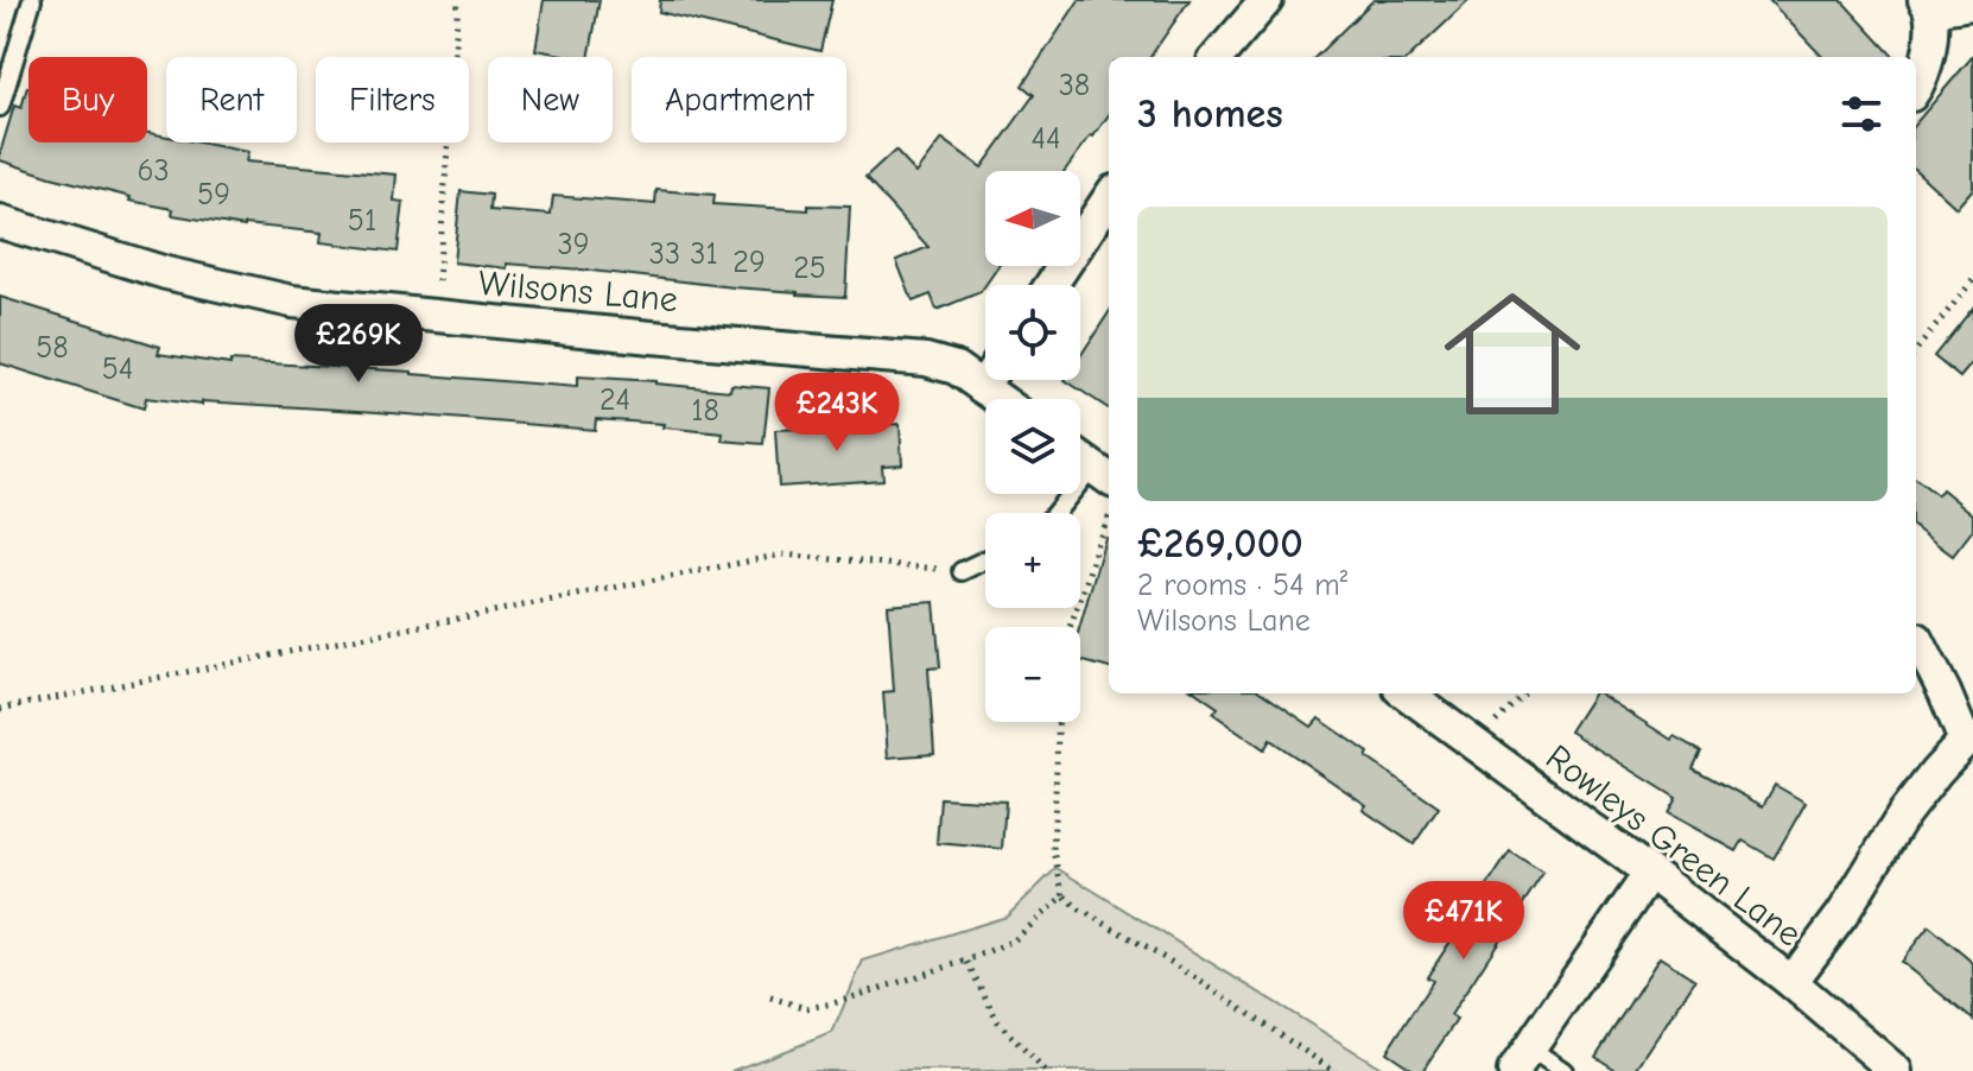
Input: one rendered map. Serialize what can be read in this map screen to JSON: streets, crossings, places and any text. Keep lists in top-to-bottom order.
{
  "streets": {
    "street": ["Wilsons Lane", "Rowleys Green Lane"]
  },
  "house_numbers": [
    "38",
    "44",
    "63",
    "59",
    "51",
    "39",
    "33",
    "31",
    "29",
    "25",
    "58",
    "54",
    "24",
    "18"
  ],
  "north": "left",
  "page": {
    "chip": [
      "Buy",
      "Rent",
      "Filters",
      "New",
      "Apartment"
    ],
    "heading": "3 homes",
    "map_buttons": ["+", "−"],
    "list": [
      {
        "name": "£269,000",
        "note": "2 rooms · 54 m² · Wilsons Lane"
      }
    ],
    "price": ["£269K", "£243K", "£471K"]
  }
}
